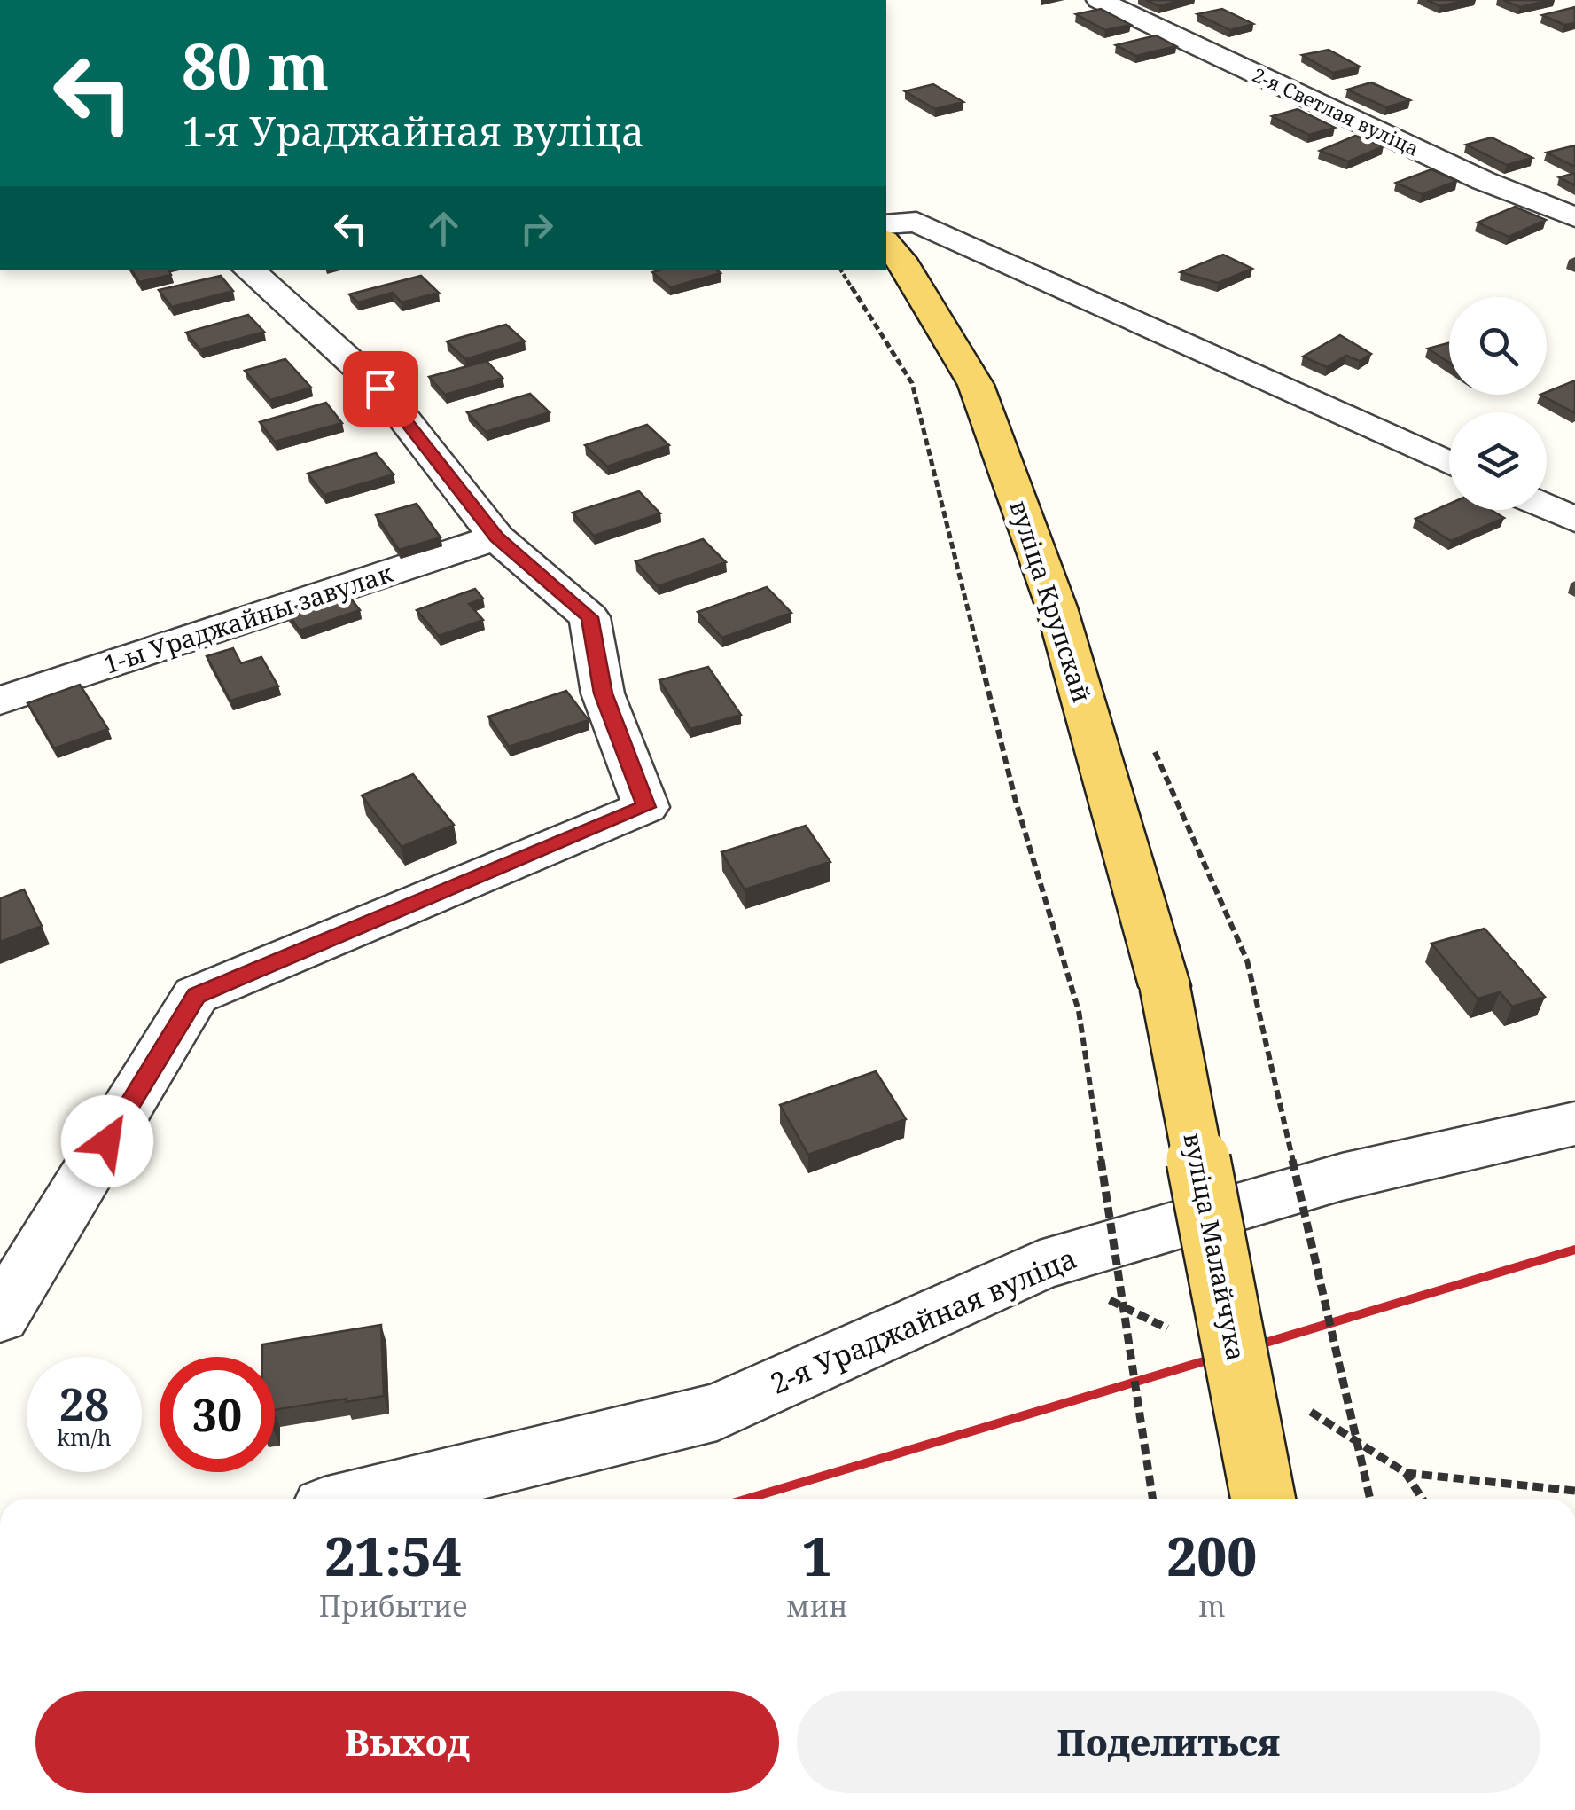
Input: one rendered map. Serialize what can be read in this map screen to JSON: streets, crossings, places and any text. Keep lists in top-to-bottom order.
{
  "streets": {
    "main road": ["вуліца Крупскай", "вуліца Малайчука"],
    "street": ["2-я Светлая вуліца", "1-ы Ураджайны завулак", "2-я Ураджайная вуліца"]
  },
  "crossings": [
    ["вуліца Крупскай", "вуліца Малайчука"]
  ],
  "page": {
    "turn": ["80 m", "1-я Ураджайная вуліца"],
    "speed": "28 km/h",
    "limit": "30",
    "eta": [
      "21:54",
      "Прибытие",
      "1",
      "мин",
      "200",
      "m"
    ],
    "buttons": ["Выход", "Поделиться"]
  }
}
